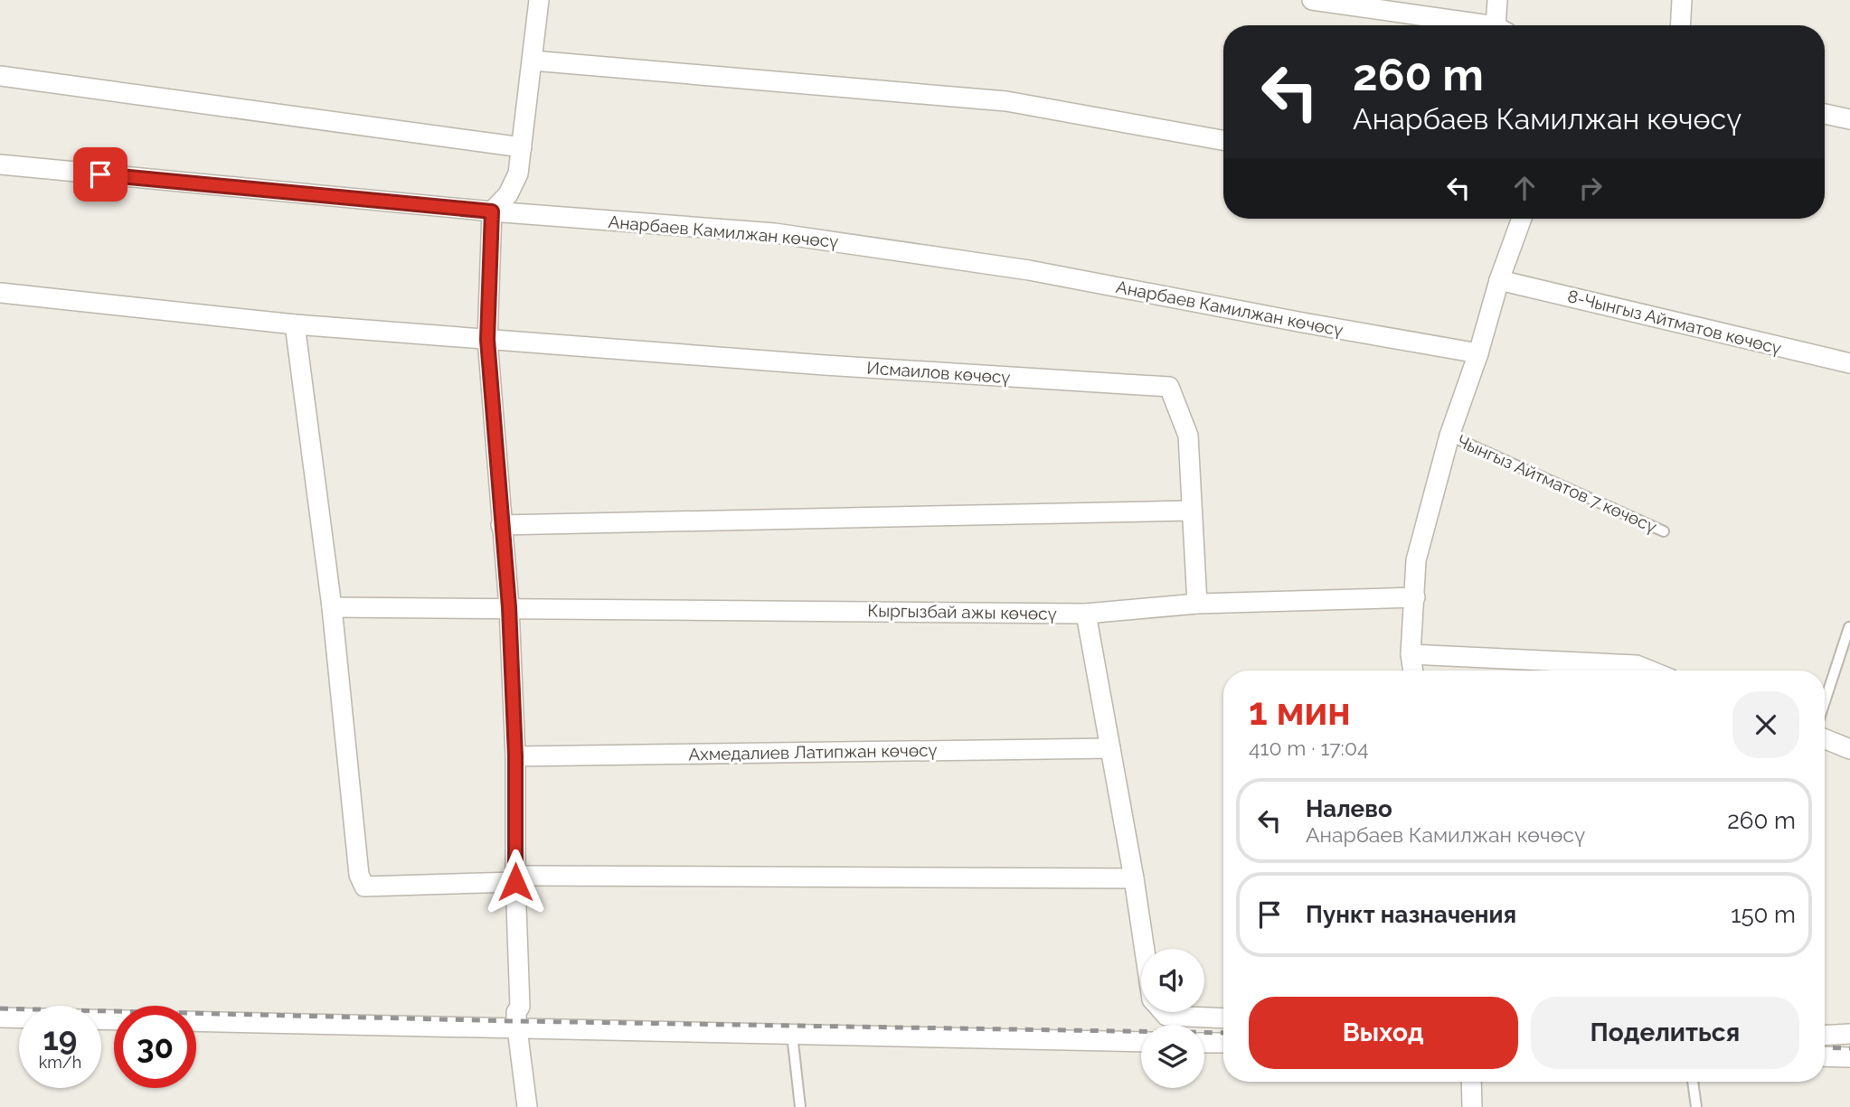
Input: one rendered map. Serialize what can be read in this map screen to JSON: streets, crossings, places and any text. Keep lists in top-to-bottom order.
{
  "streets": {
    "street": [
      "Анарбаев Камилжан көчөсү",
      "8-Чынгыз Айтматов көчөсү",
      "Исмаилов көчөсү",
      "Кыргызбай ажы көчөсү",
      "Ахмедалиев Латипжан көчөсү"
    ],
    "lane": ["Чынгыз Айтматов 7 көчөсү"]
  },
  "crossings": [
    ["Исмаилов көчөсү", "Кыргызбай ажы көчөсү"]
  ],
  "page": {
    "turn": ["260 m", "Анарбаев Камилжан көчөсү"],
    "heading": ["1 мин", "410 m · 17:04"],
    "list": [
      {
        "name": "Налево",
        "note": "Анарбаев Камилжан көчөсү",
        "value": "260 m"
      },
      {
        "name": "Пункт назначения",
        "value": "150 m"
      }
    ],
    "buttons": ["Выход", "Поделиться"],
    "speed": "19 km/h",
    "limit": "30"
  }
}
